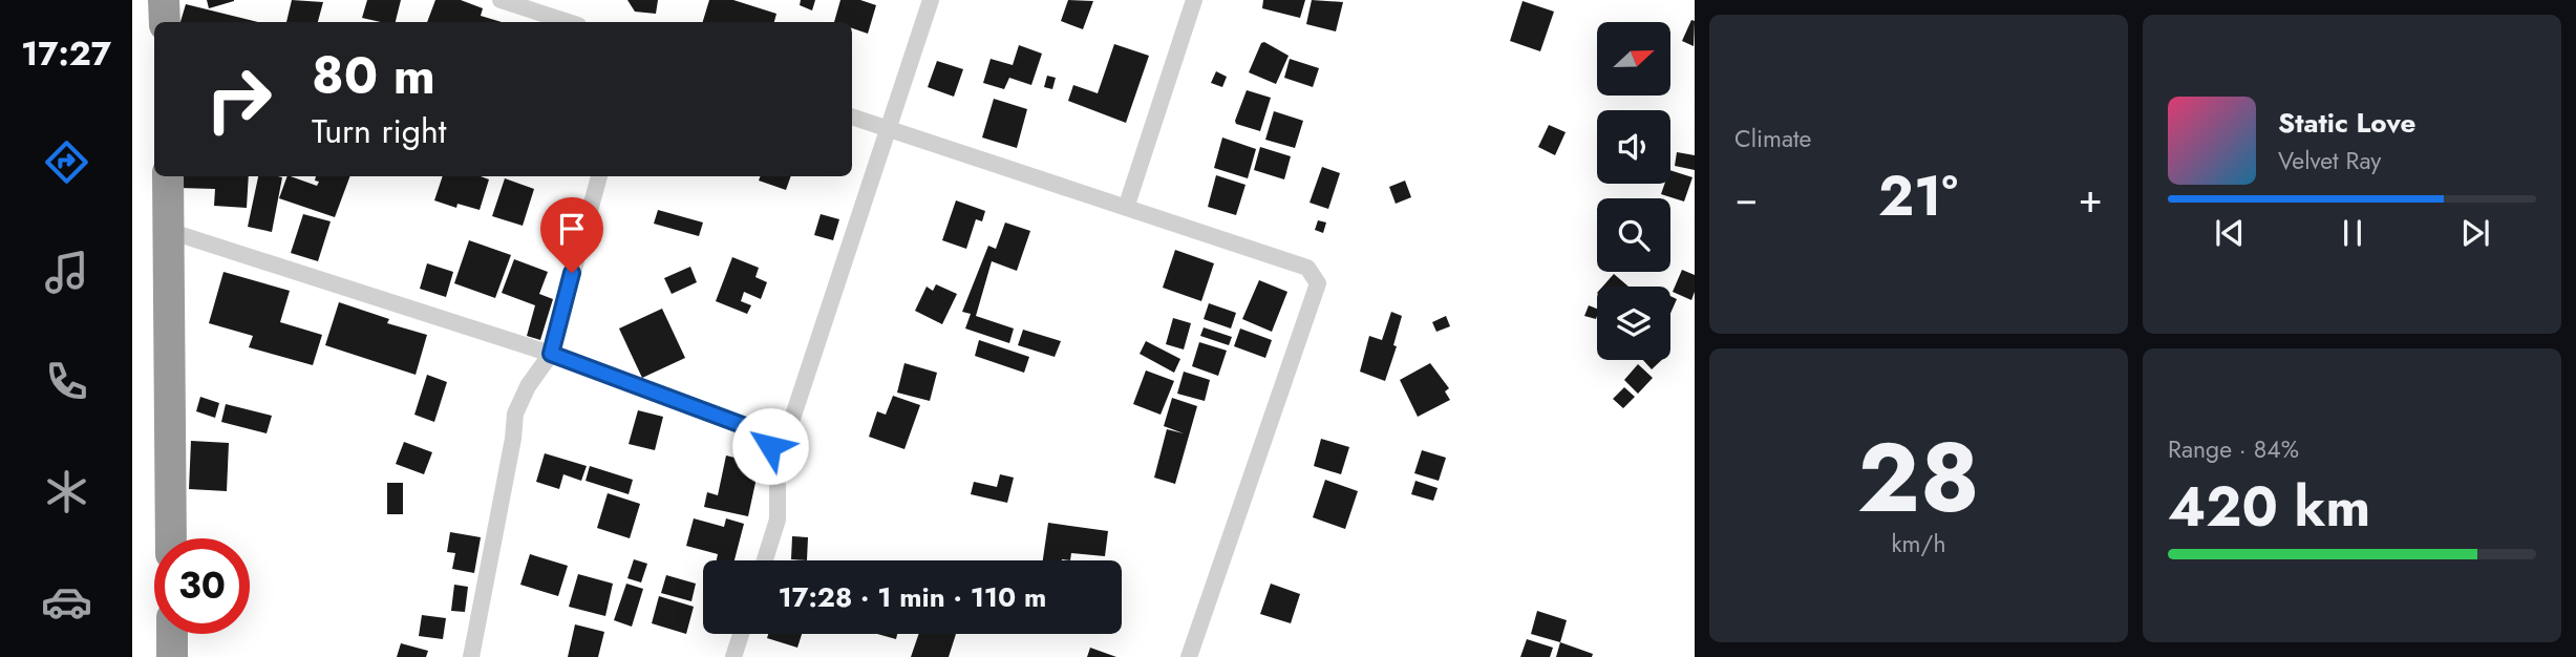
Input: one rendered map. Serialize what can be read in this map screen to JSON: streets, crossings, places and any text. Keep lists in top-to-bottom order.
{
  "north": "right",
  "page": {
    "tabs": "17:27",
    "tile": [
      "Climate",
      ["28", "km/h"],
      ["Range · 84%", "420 km"]
    ],
    "turn": ["80 m", "Turn right"],
    "song": ["Static Love", "Velvet Ray"],
    "heat": ["−", "21°", "+"],
    "limit": "30",
    "trip": "17:28 · 1 min · 110 m"
  }
}
